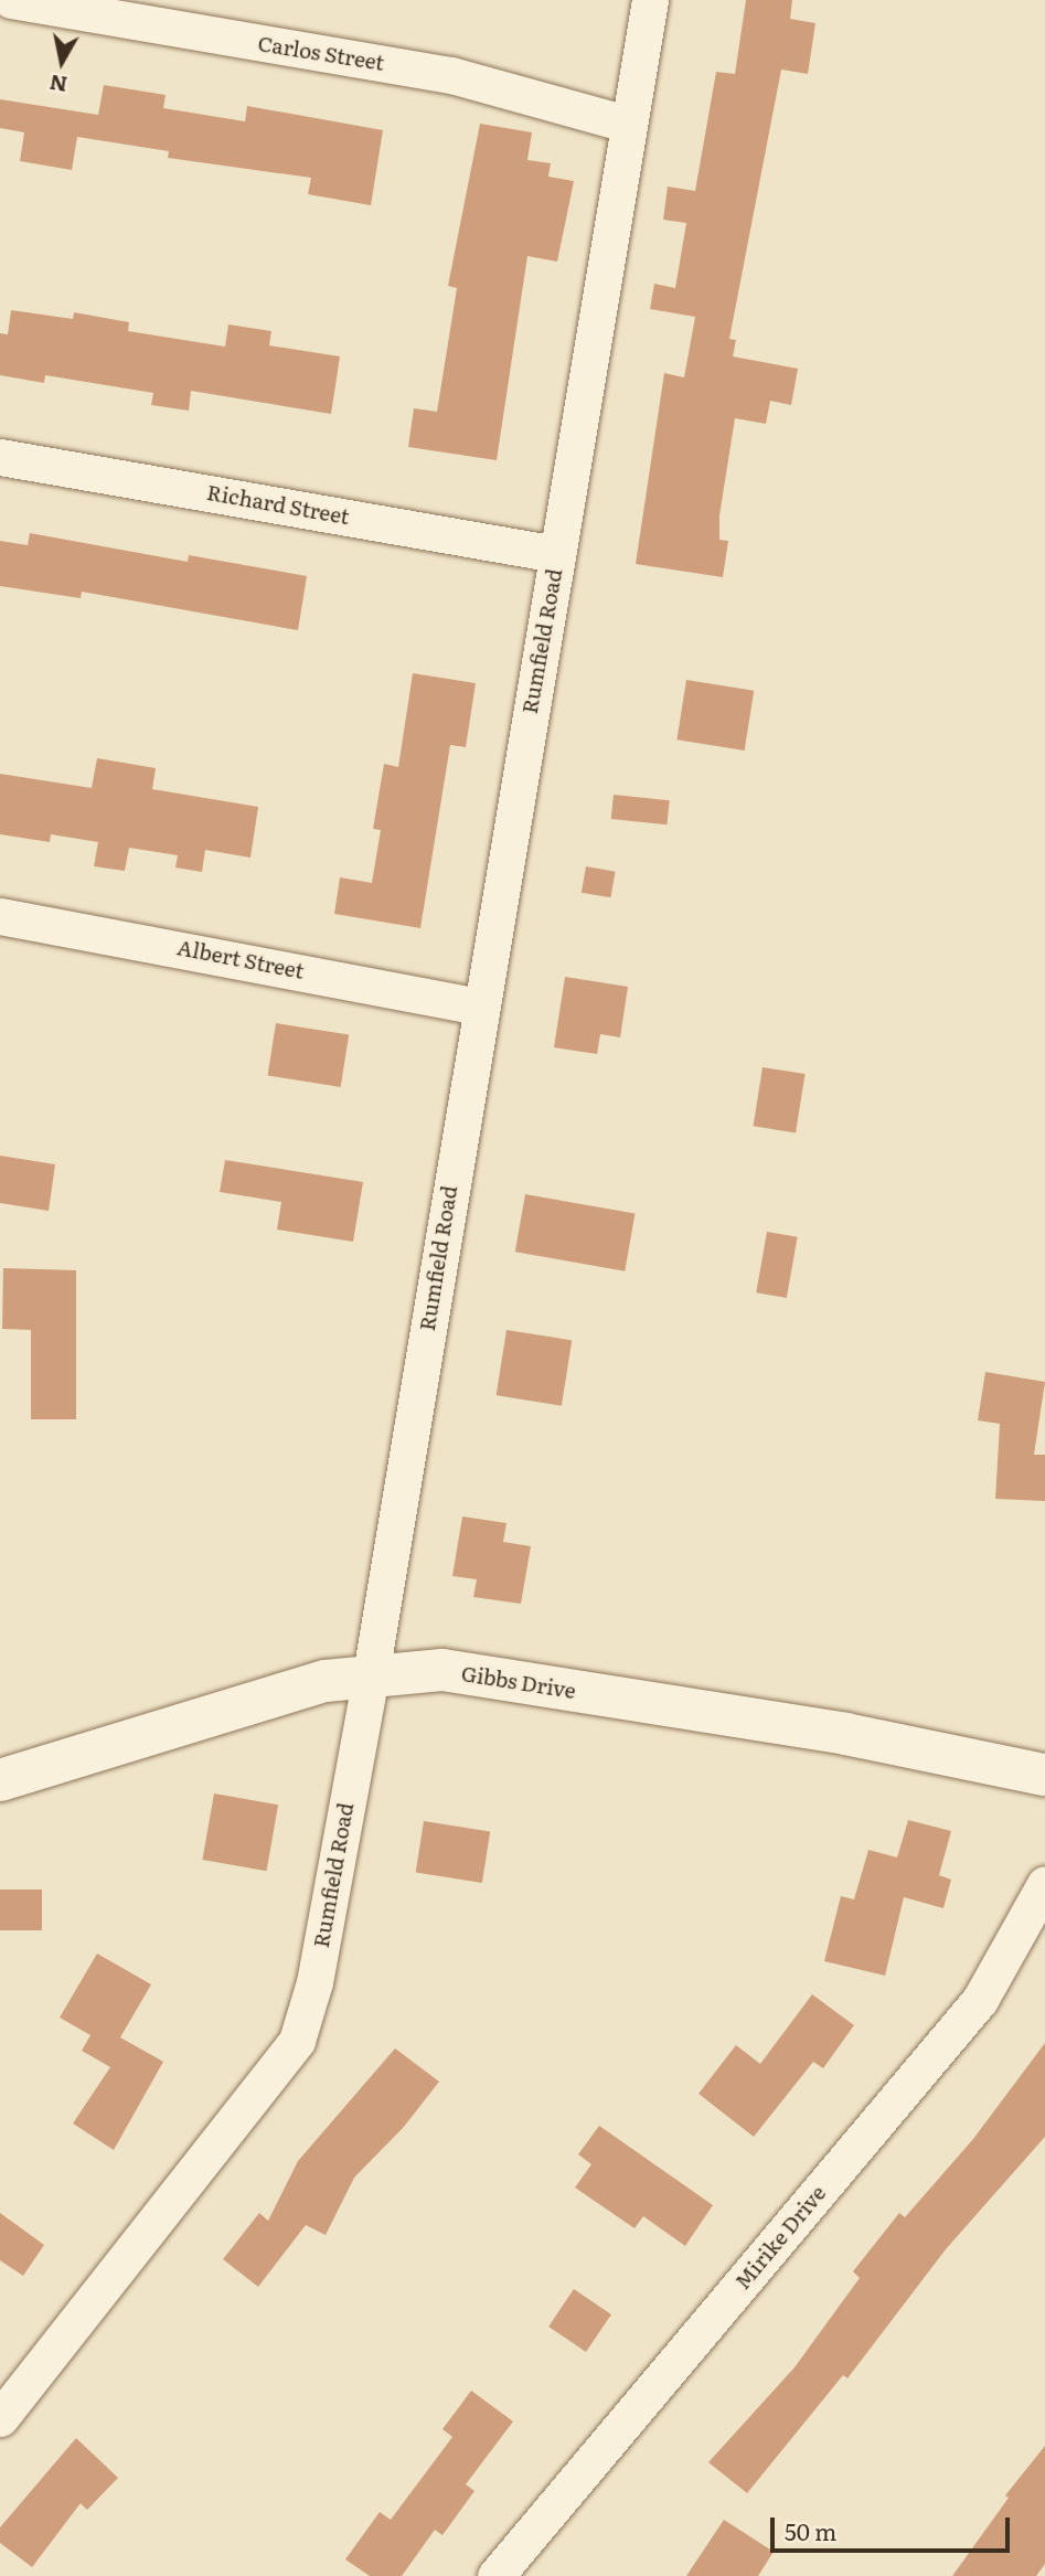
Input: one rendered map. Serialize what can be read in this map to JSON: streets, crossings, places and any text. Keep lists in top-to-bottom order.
{
  "streets": {
    "street": [
      "Carlos Street",
      "Richard Street",
      "Rumfield Road",
      "Albert Street",
      "Gibbs Drive",
      "Mirike Drive"
    ]
  },
  "crossings": [
    ["Carlos Street", "Rumfield Road"],
    ["Richard Street", "Rumfield Road"],
    ["Rumfield Road", "Albert Street"],
    ["Rumfield Road", "Gibbs Drive"]
  ],
  "scale_bar": "50 m",
  "north": "bottom"
}
